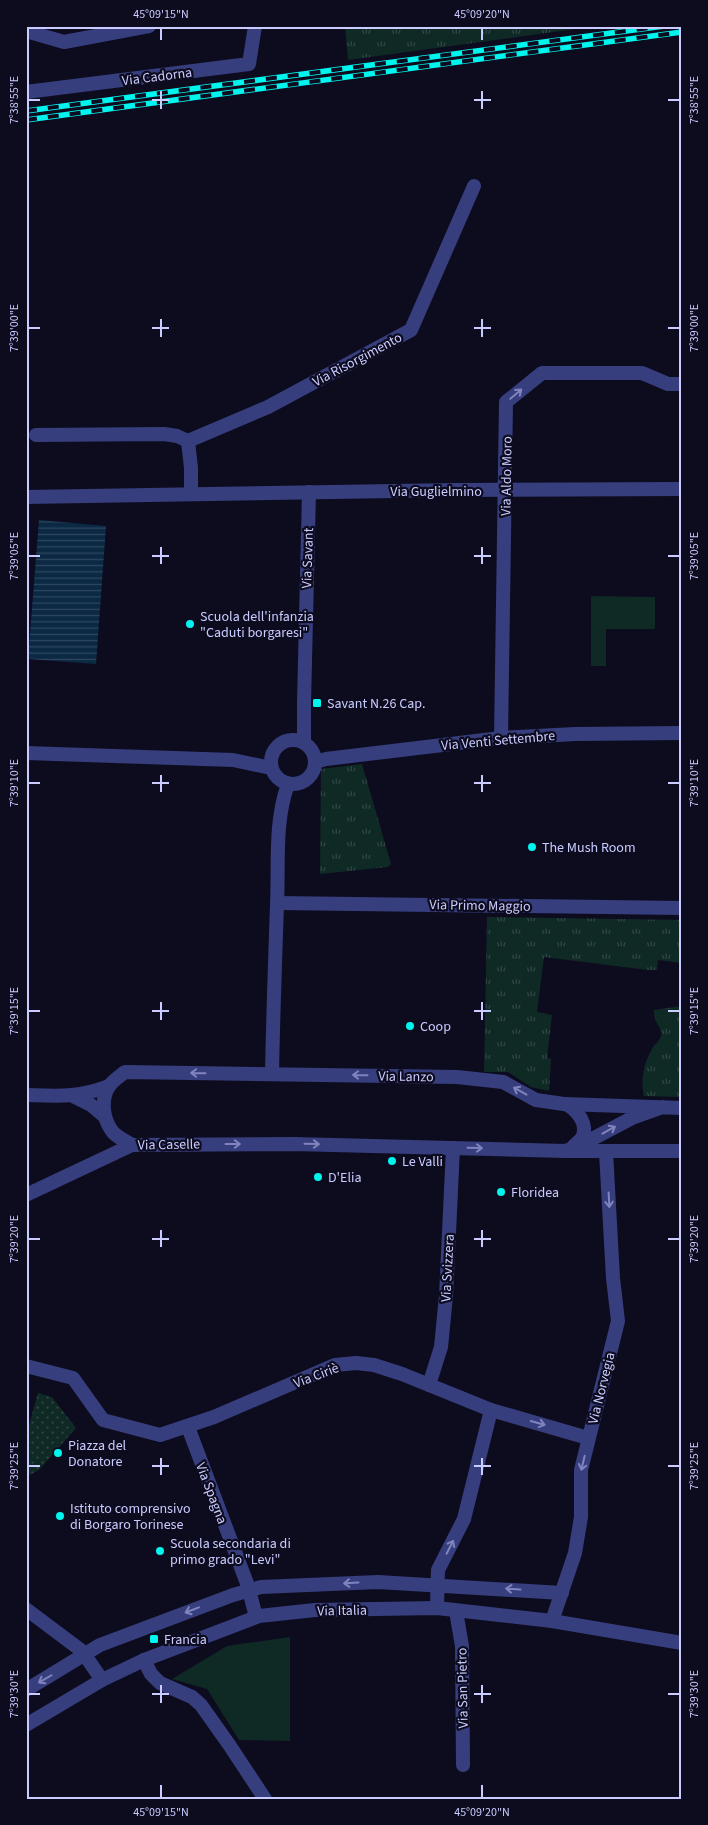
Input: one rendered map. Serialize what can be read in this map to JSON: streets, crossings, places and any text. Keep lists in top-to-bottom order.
{
  "streets": {
    "street": [
      "Via Cadorna",
      "Via Risorgimento",
      "Via Aldo Moro",
      "Via Guglielmino",
      "Via Savant",
      "Via Venti Settembre",
      "Via Primo Maggio",
      "Via Lanzo",
      "Via Caselle",
      "Via Svizzera",
      "Via Ciriè",
      "Via Norvegia",
      "Via Spagna",
      "Via Italia",
      "Via San Pietro"
    ]
  },
  "crossings": [
    ["Via Aldo Moro", "Via Guglielmino"],
    ["Via Aldo Moro", "Via Venti Settembre"],
    ["Via Guglielmino", "Via Savant"],
    ["Via Savant", "Via Venti Settembre"],
    ["Via Caselle", "Via Svizzera"],
    ["Via Svizzera", "Via Ciriè"],
    ["Via Ciriè", "Via Norvegia"],
    ["Via Ciriè", "Via Spagna"],
    ["Via Norvegia", "Via Italia"],
    ["Via Spagna", "Via Italia"],
    ["Via Italia", "Via San Pietro"]
  ],
  "one_way": ["Via Lanzo", "Via Caselle"],
  "places": {
    "other": [
      "Scuola dell'infanzia \"Caduti borgaresi\"",
      "The Mush Room",
      "Coop",
      "Le Valli",
      "D'Elia",
      "Floridea",
      "Piazza del Donatore",
      "Istituto comprensivo di Borgaro Torinese",
      "Scuola secondaria di primo grado \"Levi\""
    ],
    "transit": ["Savant N.26 Cap.", "Francia"]
  },
  "coordinates": [
    "45°09'15\"N",
    "45°09'20\"N",
    "7°38'55\"E",
    "7°39'00\"E",
    "7°39'05\"E",
    "7°39'10\"E",
    "7°39'15\"E",
    "7°39'20\"E",
    "7°39'25\"E",
    "7°39'30\"E"
  ]
}
